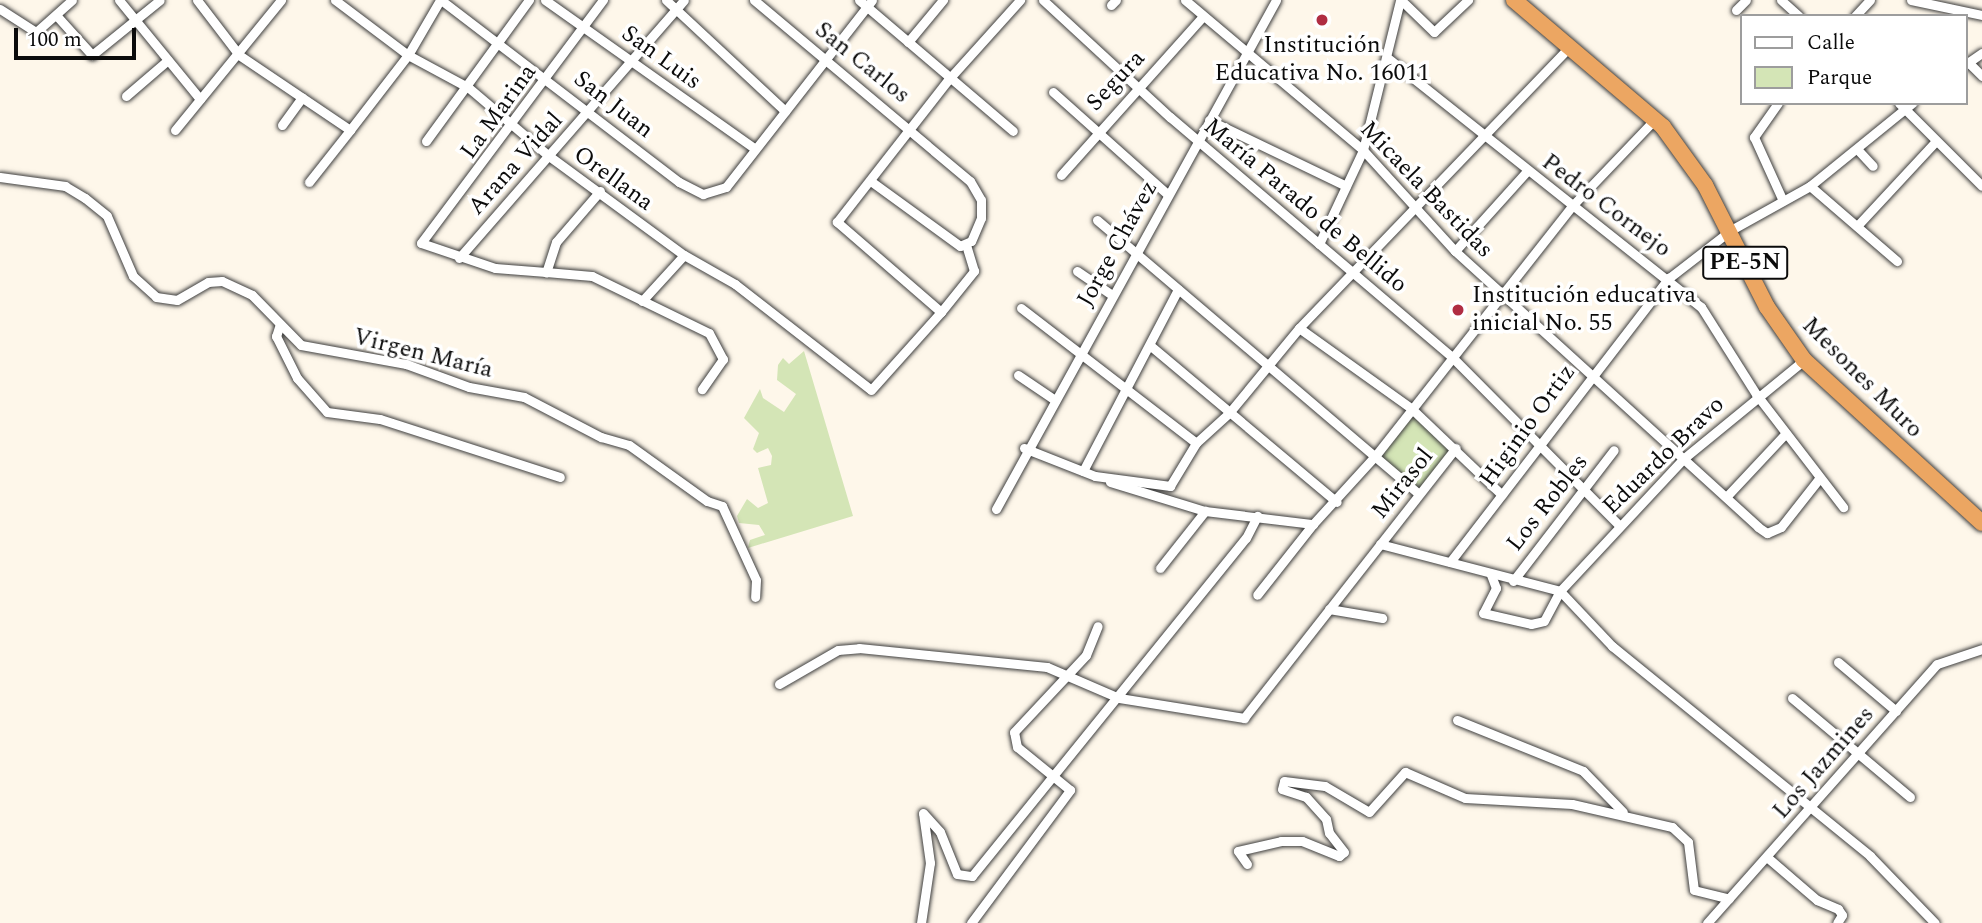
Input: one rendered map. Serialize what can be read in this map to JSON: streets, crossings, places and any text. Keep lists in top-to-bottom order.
{
  "streets": {
    "highway": ["PE-5N", "Mesones Muro"],
    "street": [
      "San Luis",
      "San Carlos",
      "Segura",
      "San Juan",
      "La Marina",
      "Arana Vidal",
      "Orellana",
      "Micaela Bastidas",
      "María Parado de Bellido",
      "Pedro Cornejo",
      "Jorge Chávez",
      "Virgen María",
      "Higinio Ortiz",
      "Eduardo Bravo",
      "Mirasol",
      "Los Robles",
      "Los Jazmines"
    ]
  },
  "crossings": [
    ["San Luis", "San Juan"],
    ["San Luis", "La Marina"],
    ["San Luis", "Arana Vidal"],
    ["Segura", "Micaela Bastidas"],
    ["Segura", "María Parado de Bellido"],
    ["San Juan", "La Marina"],
    ["San Juan", "Arana Vidal"],
    ["La Marina", "Arana Vidal"],
    ["La Marina", "Orellana"],
    ["Arana Vidal", "Orellana"],
    ["Micaela Bastidas", "Pedro Cornejo"],
    ["Micaela Bastidas", "Jorge Chávez"],
    ["Micaela Bastidas", "Higinio Ortiz"],
    ["Micaela Bastidas", "Eduardo Bravo"],
    ["María Parado de Bellido", "Jorge Chávez"],
    ["María Parado de Bellido", "Higinio Ortiz"],
    ["María Parado de Bellido", "Eduardo Bravo"],
    ["María Parado de Bellido", "Los Robles"],
    ["Pedro Cornejo", "Higinio Ortiz"],
    ["Pedro Cornejo", "Eduardo Bravo"],
    ["Mesones Muro", "Higinio Ortiz"],
    ["Mesones Muro", "Eduardo Bravo"]
  ],
  "places": ["Institución Educativa No. 16011", "Institución educativa inicial No. 55"],
  "legend": ["Calle", "Parque"],
  "scale_bar": "100 m"
}
